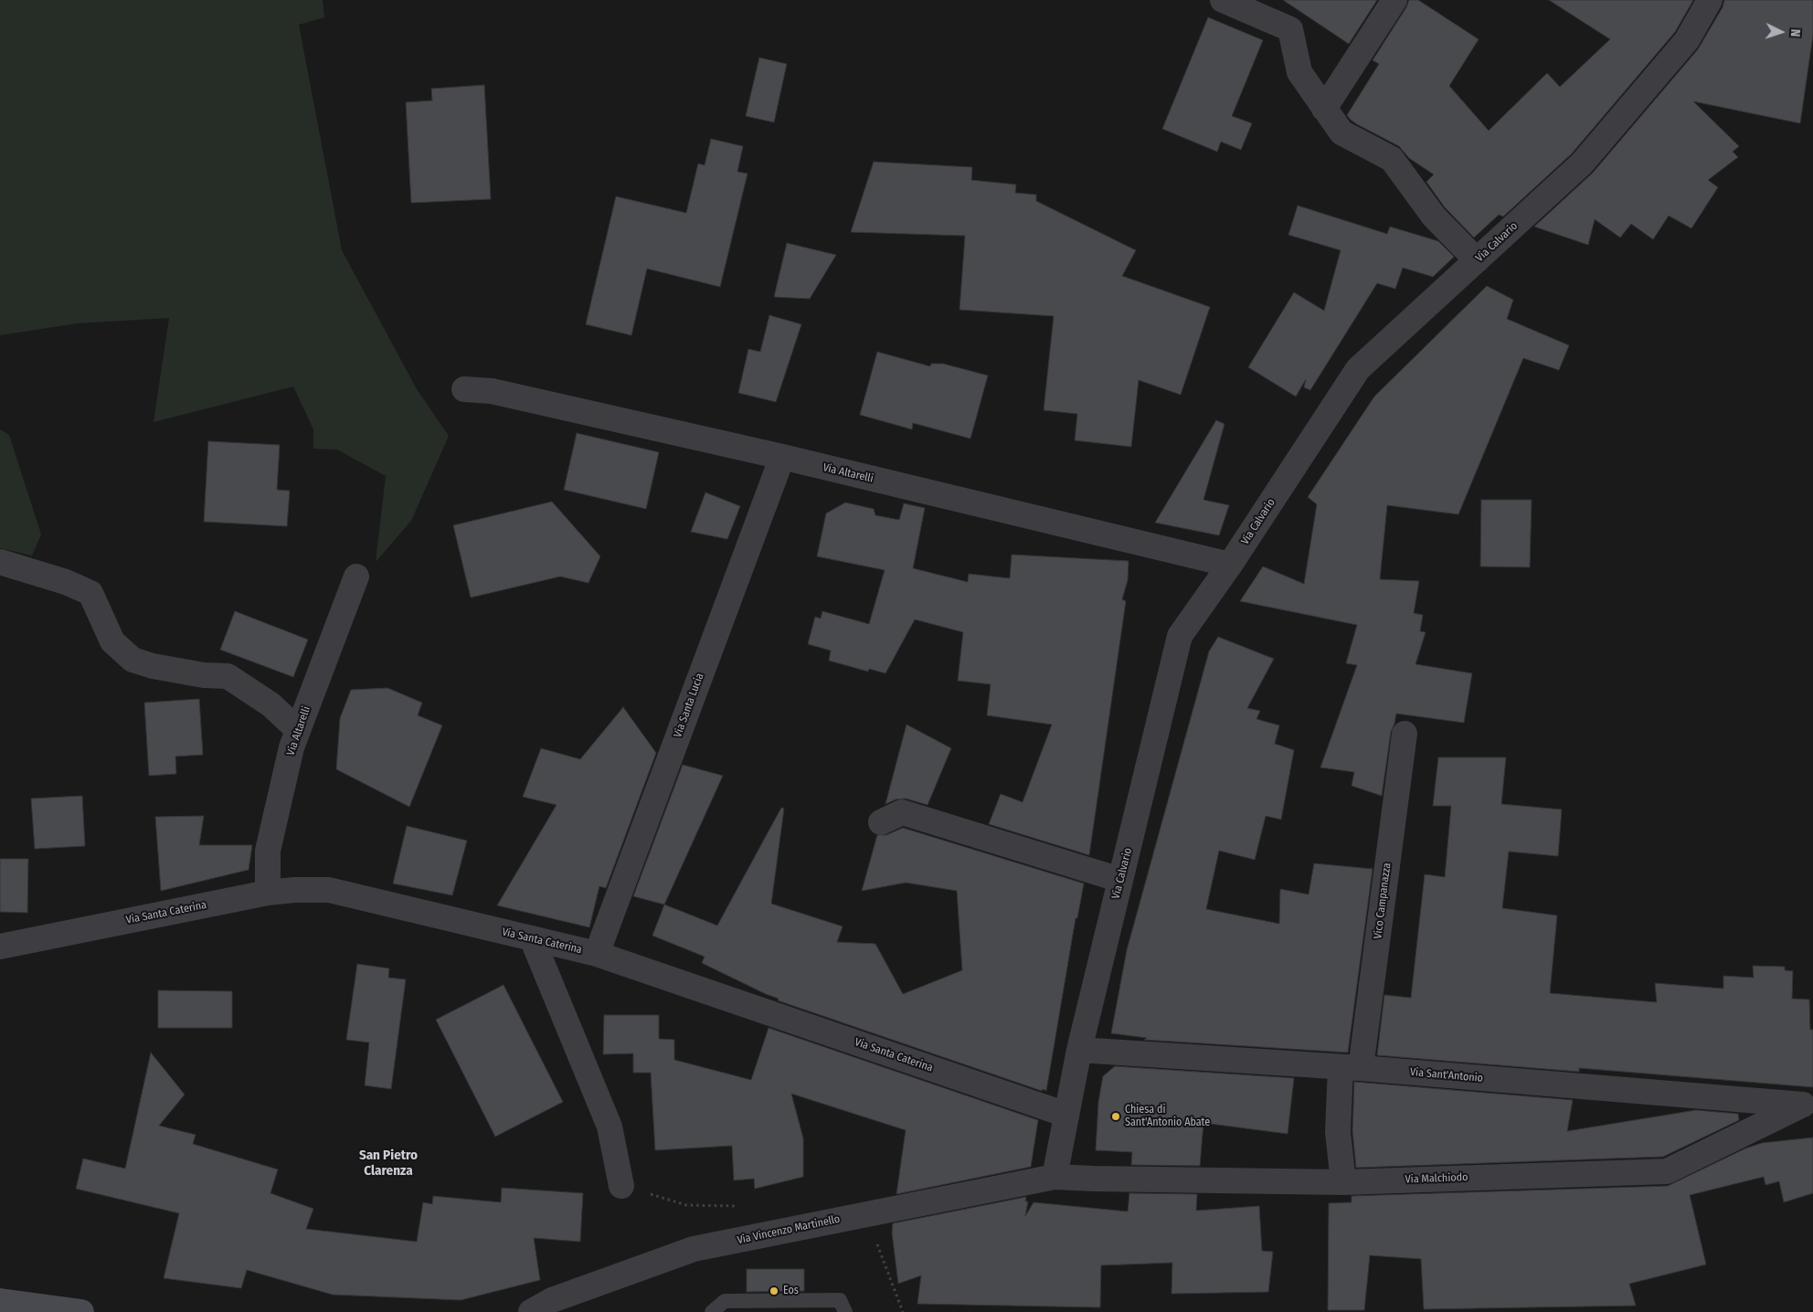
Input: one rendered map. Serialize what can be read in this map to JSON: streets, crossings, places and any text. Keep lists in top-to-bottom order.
{
  "streets": {
    "street": [
      "Via Calvario",
      "Via Altarelli",
      "Via Santa Lucia",
      "Vico Campanazza",
      "Via Santa Caterina",
      "Via Sant'Antonio",
      "Via Malchiodo",
      "Via Vincenzo Martinello"
    ]
  },
  "crossings": [
    ["Via Calvario", "Via Altarelli"],
    ["Via Calvario", "Via Santa Caterina"],
    ["Via Calvario", "Via Sant'Antonio"],
    ["Via Calvario", "Via Malchiodo"],
    ["Via Calvario", "Via Vincenzo Martinello"],
    ["Via Altarelli", "Via Santa Lucia"],
    ["Via Altarelli", "Via Santa Caterina"],
    ["Via Santa Lucia", "Via Santa Caterina"],
    ["Vico Campanazza", "Via Sant'Antonio"],
    ["Vico Campanazza", "Via Malchiodo"],
    ["Via Sant'Antonio", "Via Malchiodo"],
    ["Via Malchiodo", "Via Vincenzo Martinello"]
  ],
  "districts": ["San Pietro Clarenza"],
  "places": ["Chiesa di Sant'Antonio Abate", "Eos"],
  "north": "right"
}
